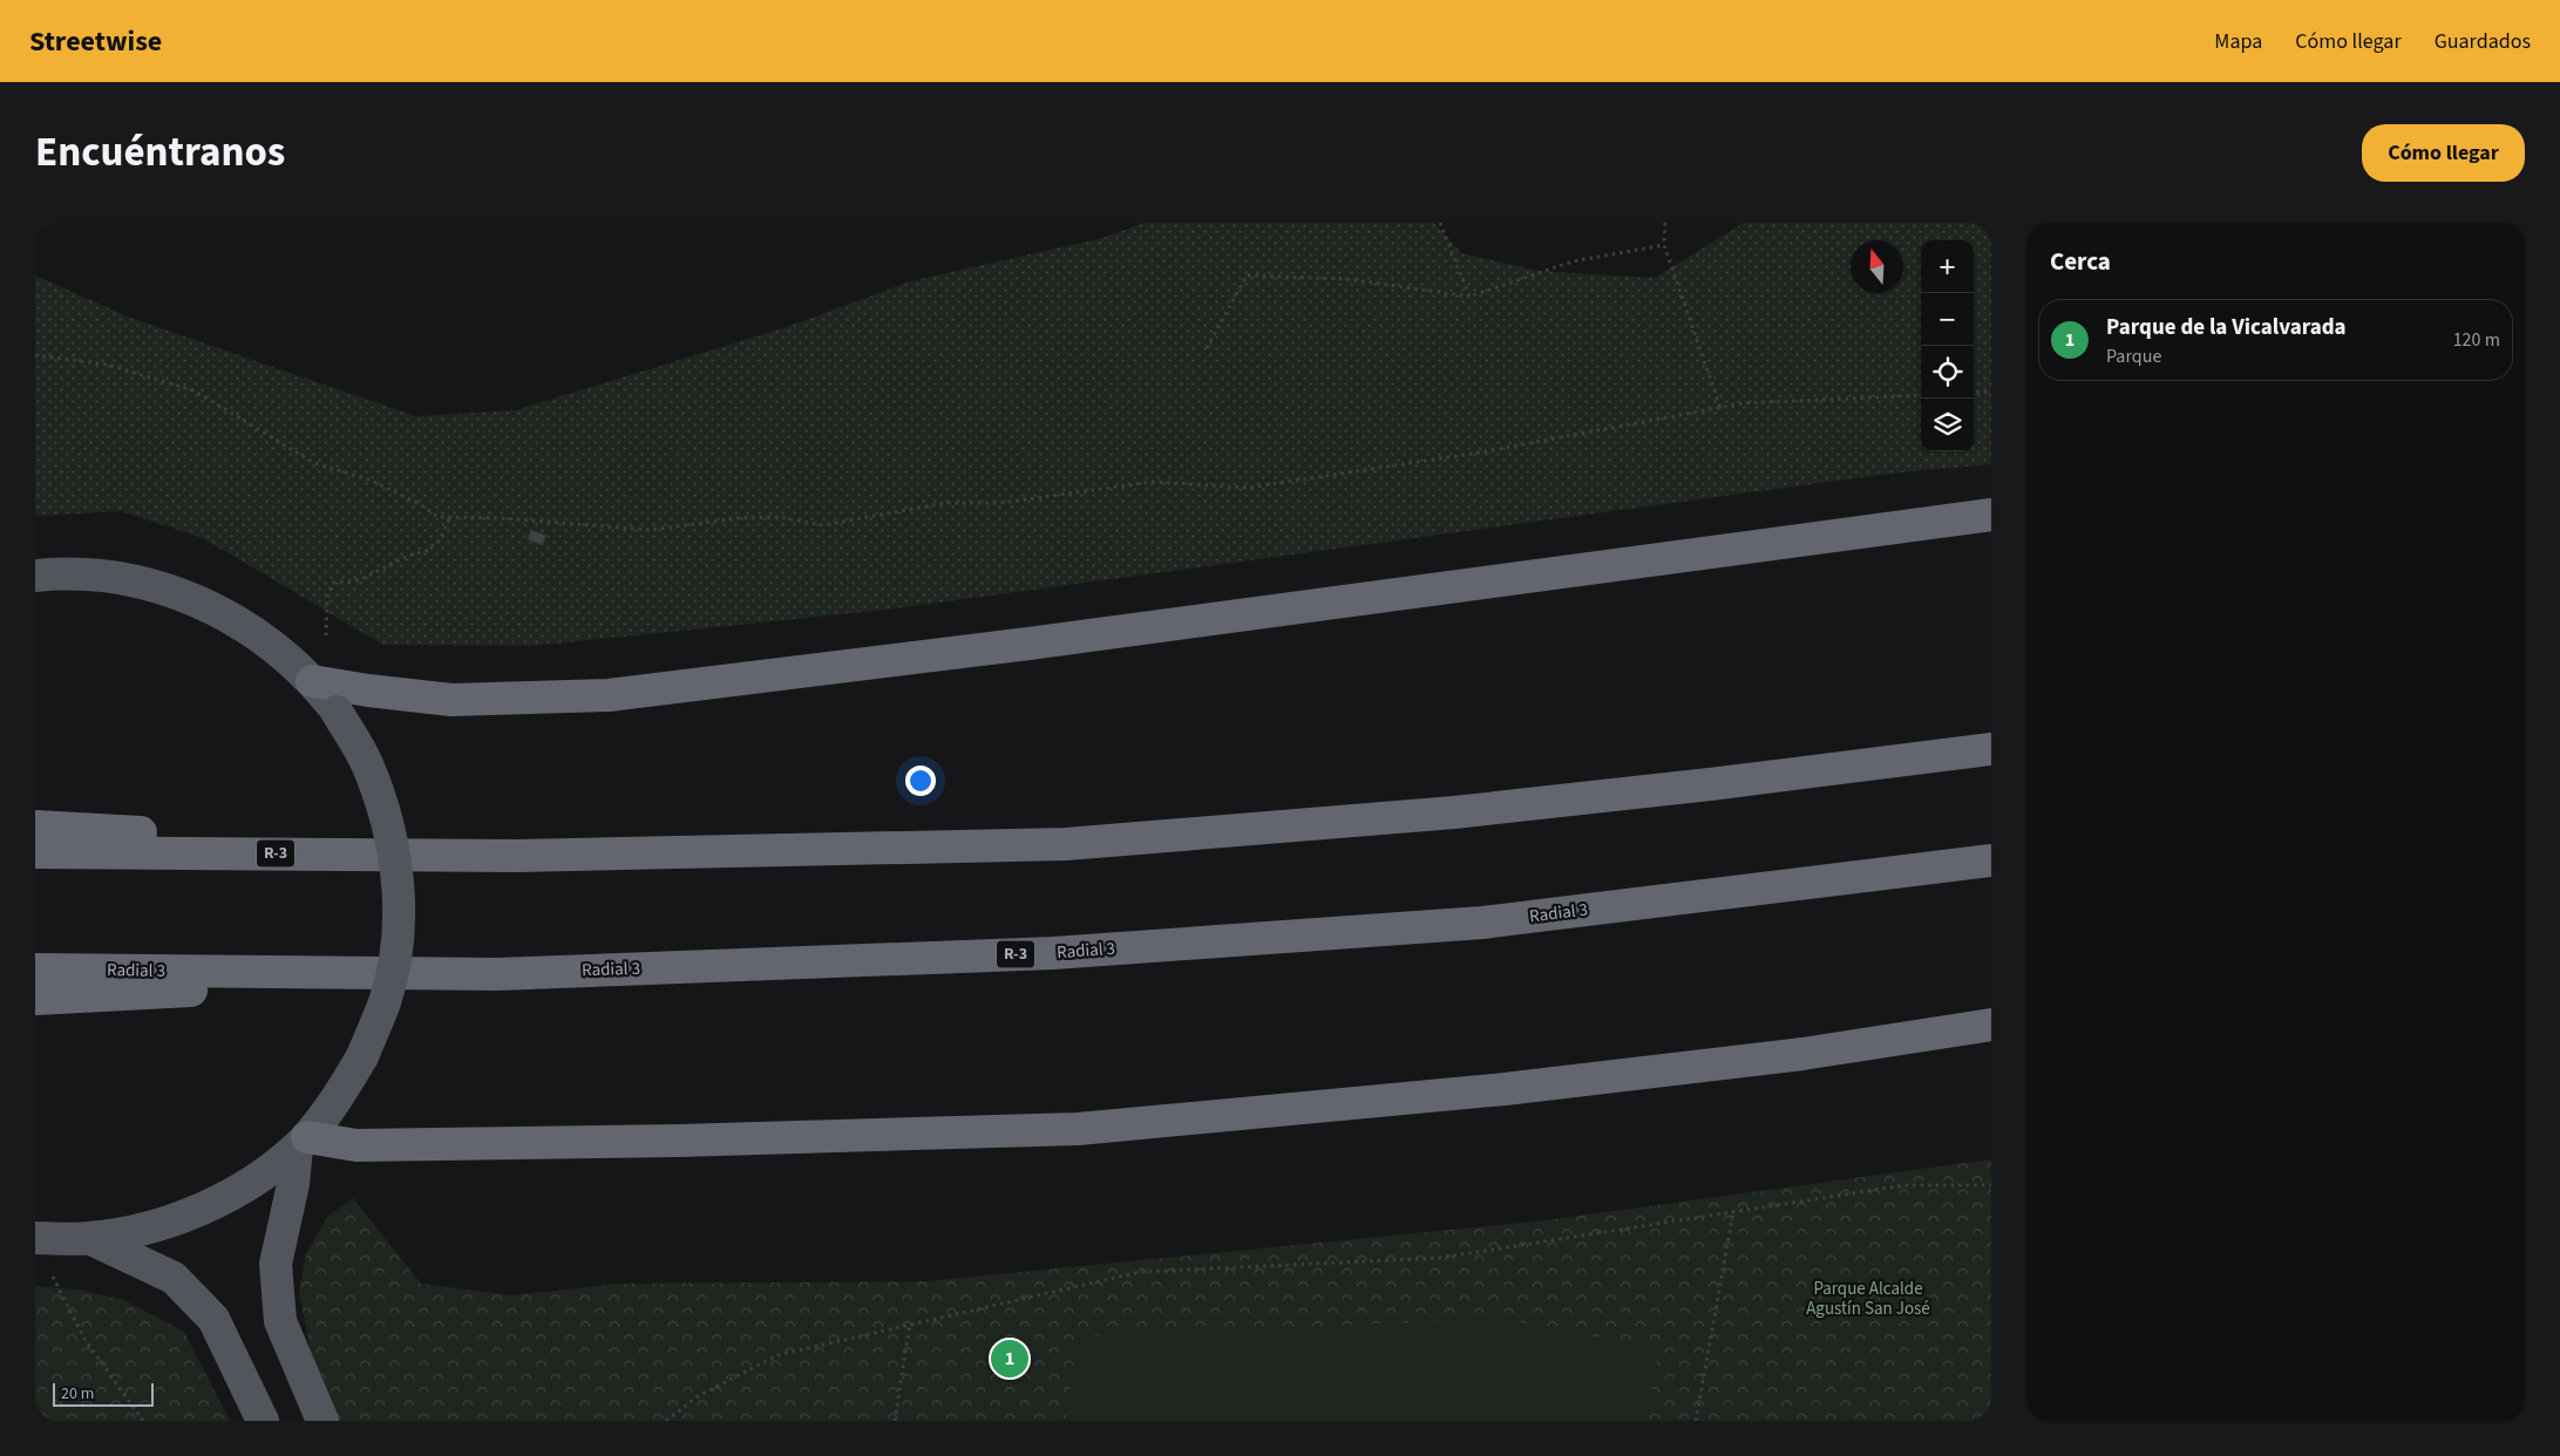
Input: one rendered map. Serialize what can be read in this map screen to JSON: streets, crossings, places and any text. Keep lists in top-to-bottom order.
{
  "streets": {
    "highway": ["R-3", "Radial 3"]
  },
  "crossings": [
    ["R-3", "Radial 3"]
  ],
  "parks": ["Parque Alcalde Agustín San José"],
  "scale_bar": "20 m",
  "north": "top",
  "page": {
    "header": "Streetwise",
    "nav": ["Mapa", "Cómo llegar", "Guardados"],
    "title": "Encuéntranos",
    "buttons": "Cómo llegar",
    "heading": "Cerca",
    "map_buttons": ["+", "−"],
    "list": [
      {
        "mark": "1",
        "name": "Parque de la Vicalvarada",
        "note": "Parque",
        "value": "120 m"
      }
    ],
    "pins": "1",
    "scale": "20 m"
  }
}
